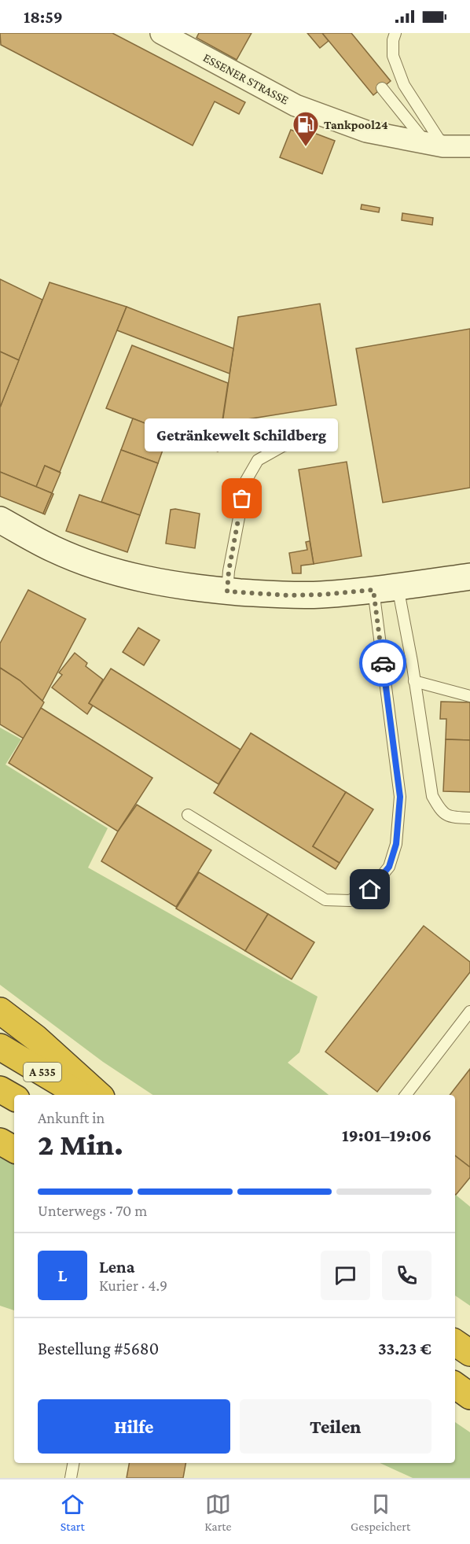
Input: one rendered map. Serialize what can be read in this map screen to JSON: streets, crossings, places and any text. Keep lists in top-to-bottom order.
{
  "streets": {
    "highway": ["A 535"],
    "street": ["ESSENER STRASSE"]
  },
  "places": {
    "fuel station": ["Tankpool24"],
    "other": ["Getränkewelt Schildberg"]
  },
  "page": {
    "status": "18:59",
    "bubble": "Getränkewelt Schildberg",
    "heading": ["2 Min.", "Ankunft in", "19:01–19:06"],
    "panel": [
      "Lena",
      "Kurier · 4.9",
      "Bestellung #5680",
      "33.23 €"
    ],
    "bar": "Unterwegs · 70 m",
    "round": "L",
    "buttons": ["Hilfe", "Teilen"],
    "tabs": ["Start", "Karte", "Gespeichert"]
  }
}
